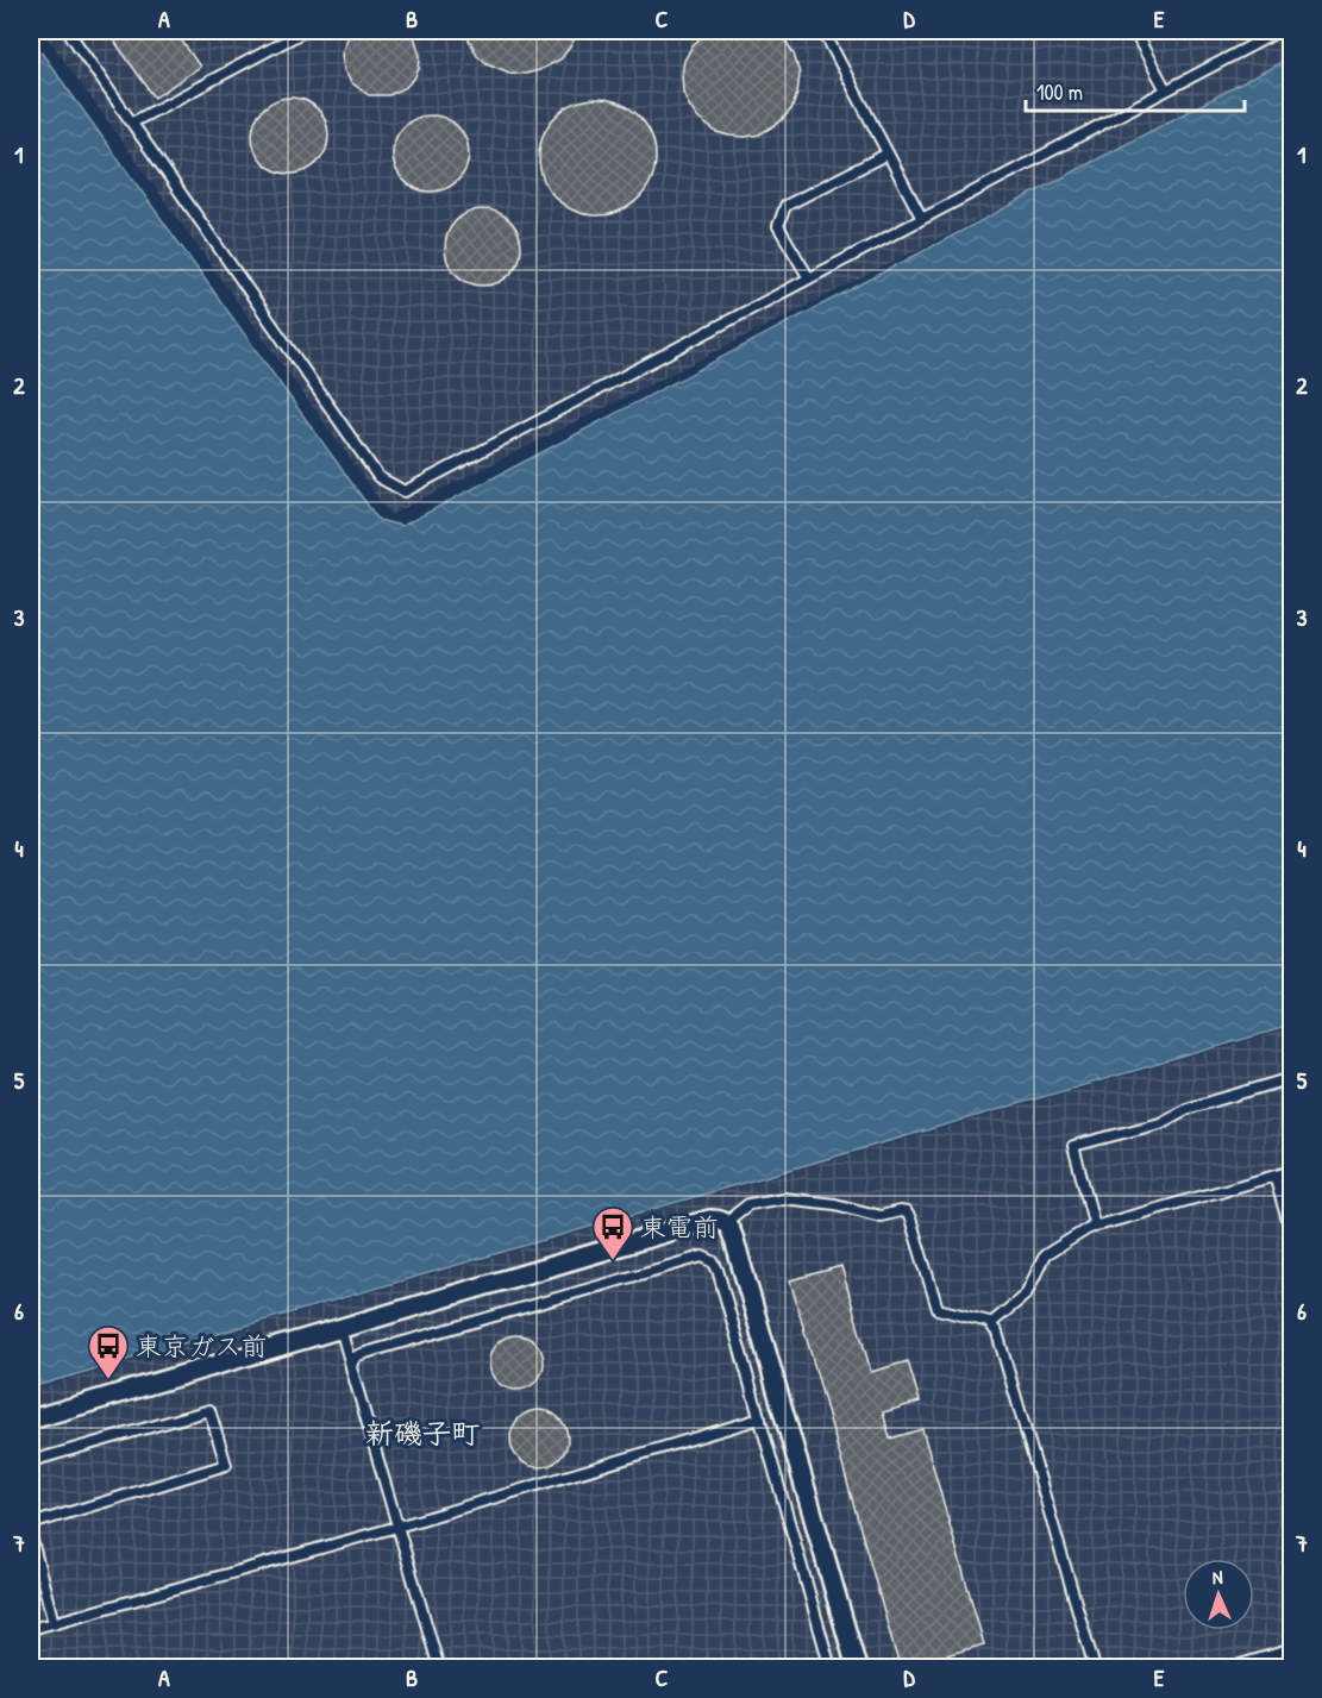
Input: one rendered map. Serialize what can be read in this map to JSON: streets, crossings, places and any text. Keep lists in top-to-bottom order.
{
  "districts": ["新磯子町"],
  "places": {
    "bus stop": ["東電前", "東京ガス前"]
  },
  "scale_bar": "100 m",
  "north": "top",
  "grid": {
    "columns": [
      "A",
      "B",
      "C",
      "D",
      "E"
    ],
    "rows": [
      "1",
      "2",
      "3",
      "4",
      "5",
      "6",
      "7"
    ]
  }
}
